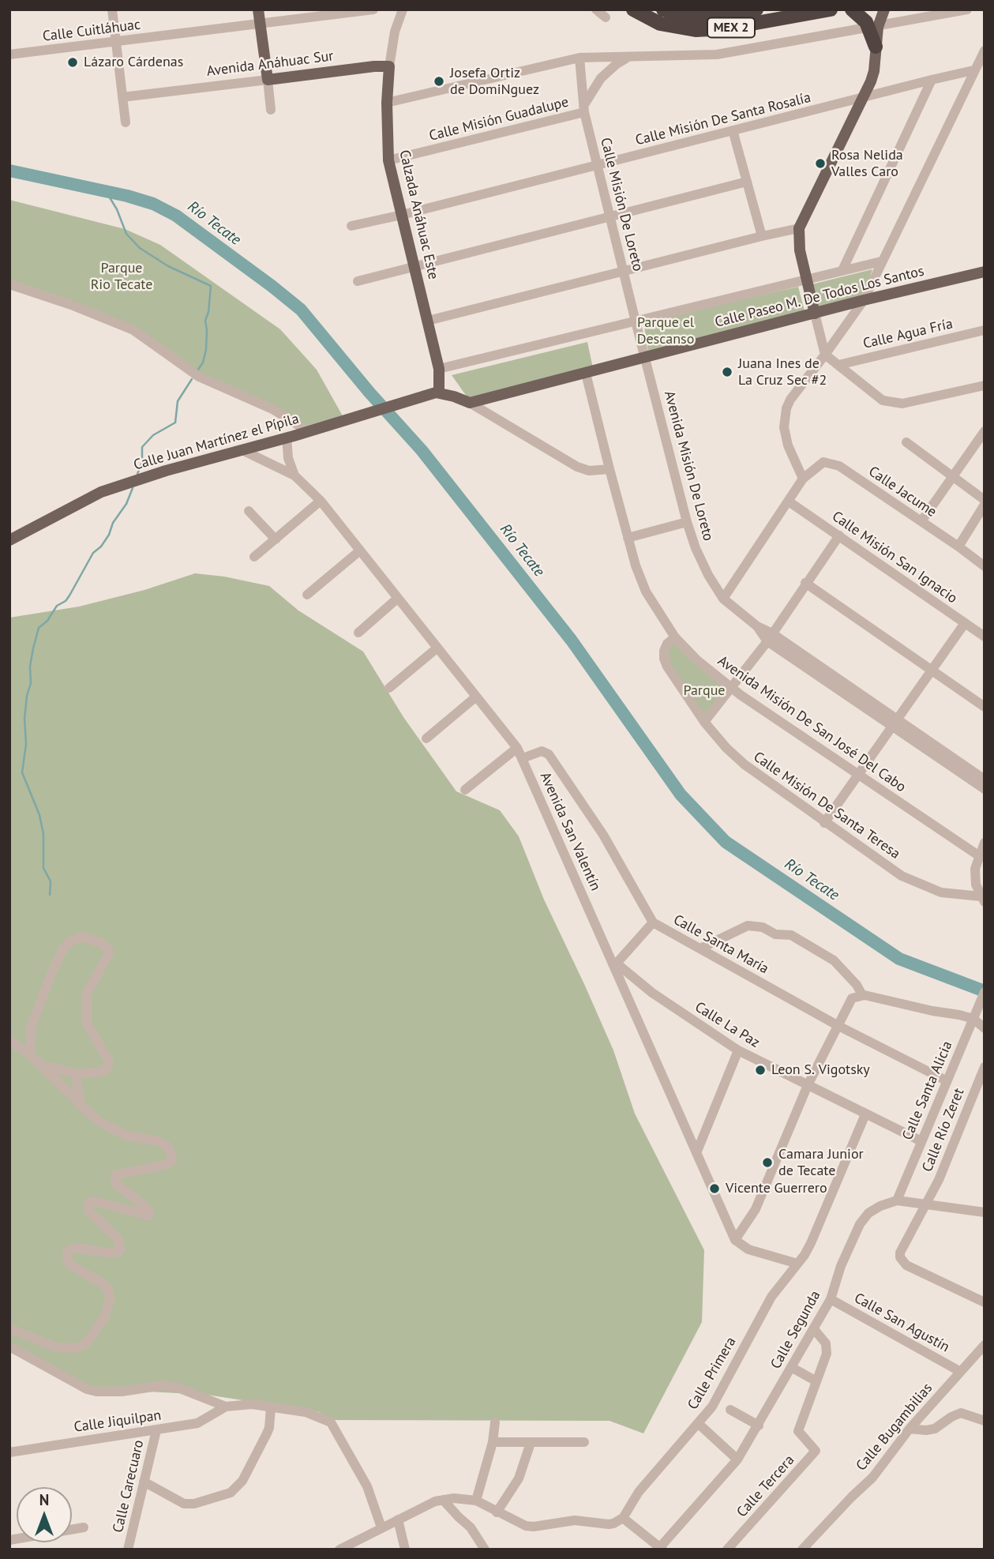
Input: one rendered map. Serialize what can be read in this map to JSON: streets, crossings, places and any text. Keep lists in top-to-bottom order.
{
  "streets": {
    "highway": ["MEX 2"],
    "main road": [
      "Avenida Anáhuac Sur",
      "Calzada Anáhuac Este",
      "Calle Paseo M. De Todos Los Santos",
      "Calle Juan Martínez el Pípila"
    ],
    "street": [
      "Calle Cuitláhuac",
      "Calle Misión Guadalupe",
      "Calle Misión De Santa Rosalía",
      "Calle Misión De Loreto",
      "Calle Agua Fría",
      "Avenida Misión De Loreto",
      "Calle Jacume",
      "Calle Misión San Ignacio",
      "Avenida Misión De San José Del Cabo",
      "Calle Misión De Santa Teresa",
      "Avenida San Valentín",
      "Calle Santa María",
      "Calle La Paz",
      "Calle Santa Alicia",
      "Calle Río Zeret",
      "Calle San Agustín",
      "Calle Segunda",
      "Calle Primera",
      "Calle Jiquilpan",
      "Calle Bugambilias",
      "Calle Carecuaro",
      "Calle Tercera"
    ]
  },
  "crossings": [
    ["Avenida Anáhuac Sur", "Calzada Anáhuac Este"],
    ["Calle Misión Guadalupe", "Calle Misión De Loreto"],
    ["Calle Misión Guadalupe", "Calzada Anáhuac Este"],
    ["Calle Misión De Santa Rosalía", "Calle Misión De Loreto"],
    ["Calle Misión De Santa Rosalía", "Calzada Anáhuac Este"],
    ["Calle Misión De Loreto", "Calle Paseo M. De Todos Los Santos"],
    ["Calle Misión De Loreto", "Avenida Misión De Loreto"],
    ["Calzada Anáhuac Este", "Calle Juan Martínez el Pípila"],
    ["Calle Paseo M. De Todos Los Santos", "Avenida Misión De Loreto"],
    ["Calle Paseo M. De Todos Los Santos", "Avenida Misión De San José Del Cabo"],
    ["Calle Juan Martínez el Pípila", "Avenida San Valentín"],
    ["Avenida Misión De San José Del Cabo", "Calle Misión De Santa Teresa"],
    ["Avenida San Valentín", "Calle Santa María"],
    ["Avenida San Valentín", "Calle La Paz"],
    ["Calle Santa María", "Calle Santa Alicia"],
    ["Calle La Paz", "Calle Santa Alicia"],
    ["Calle La Paz", "Calle Primera"],
    ["Calle Santa Alicia", "Calle Segunda"],
    ["Calle Río Zeret", "Calle Segunda"],
    ["Calle San Agustín", "Calle Segunda"],
    ["Calle San Agustín", "Calle Bugambilias"],
    ["Calle Segunda", "Calle Tercera"],
    ["Calle Jiquilpan", "Calle Carecuaro"]
  ],
  "water": ["Río Tecate"],
  "parks": ["Parque Rio Tecate", "Parque el Descanso", "Parque"],
  "places": [
    "Lázaro Cárdenas",
    "Josefa Ortiz de DomiNguez",
    "Rosa Nelida Valles Caro",
    "Juana Ines de La Cruz Sec #2",
    "Leon S. Vigotsky",
    "Camara Junior de Tecate",
    "Vicente Guerrero"
  ],
  "north": "top"
}
